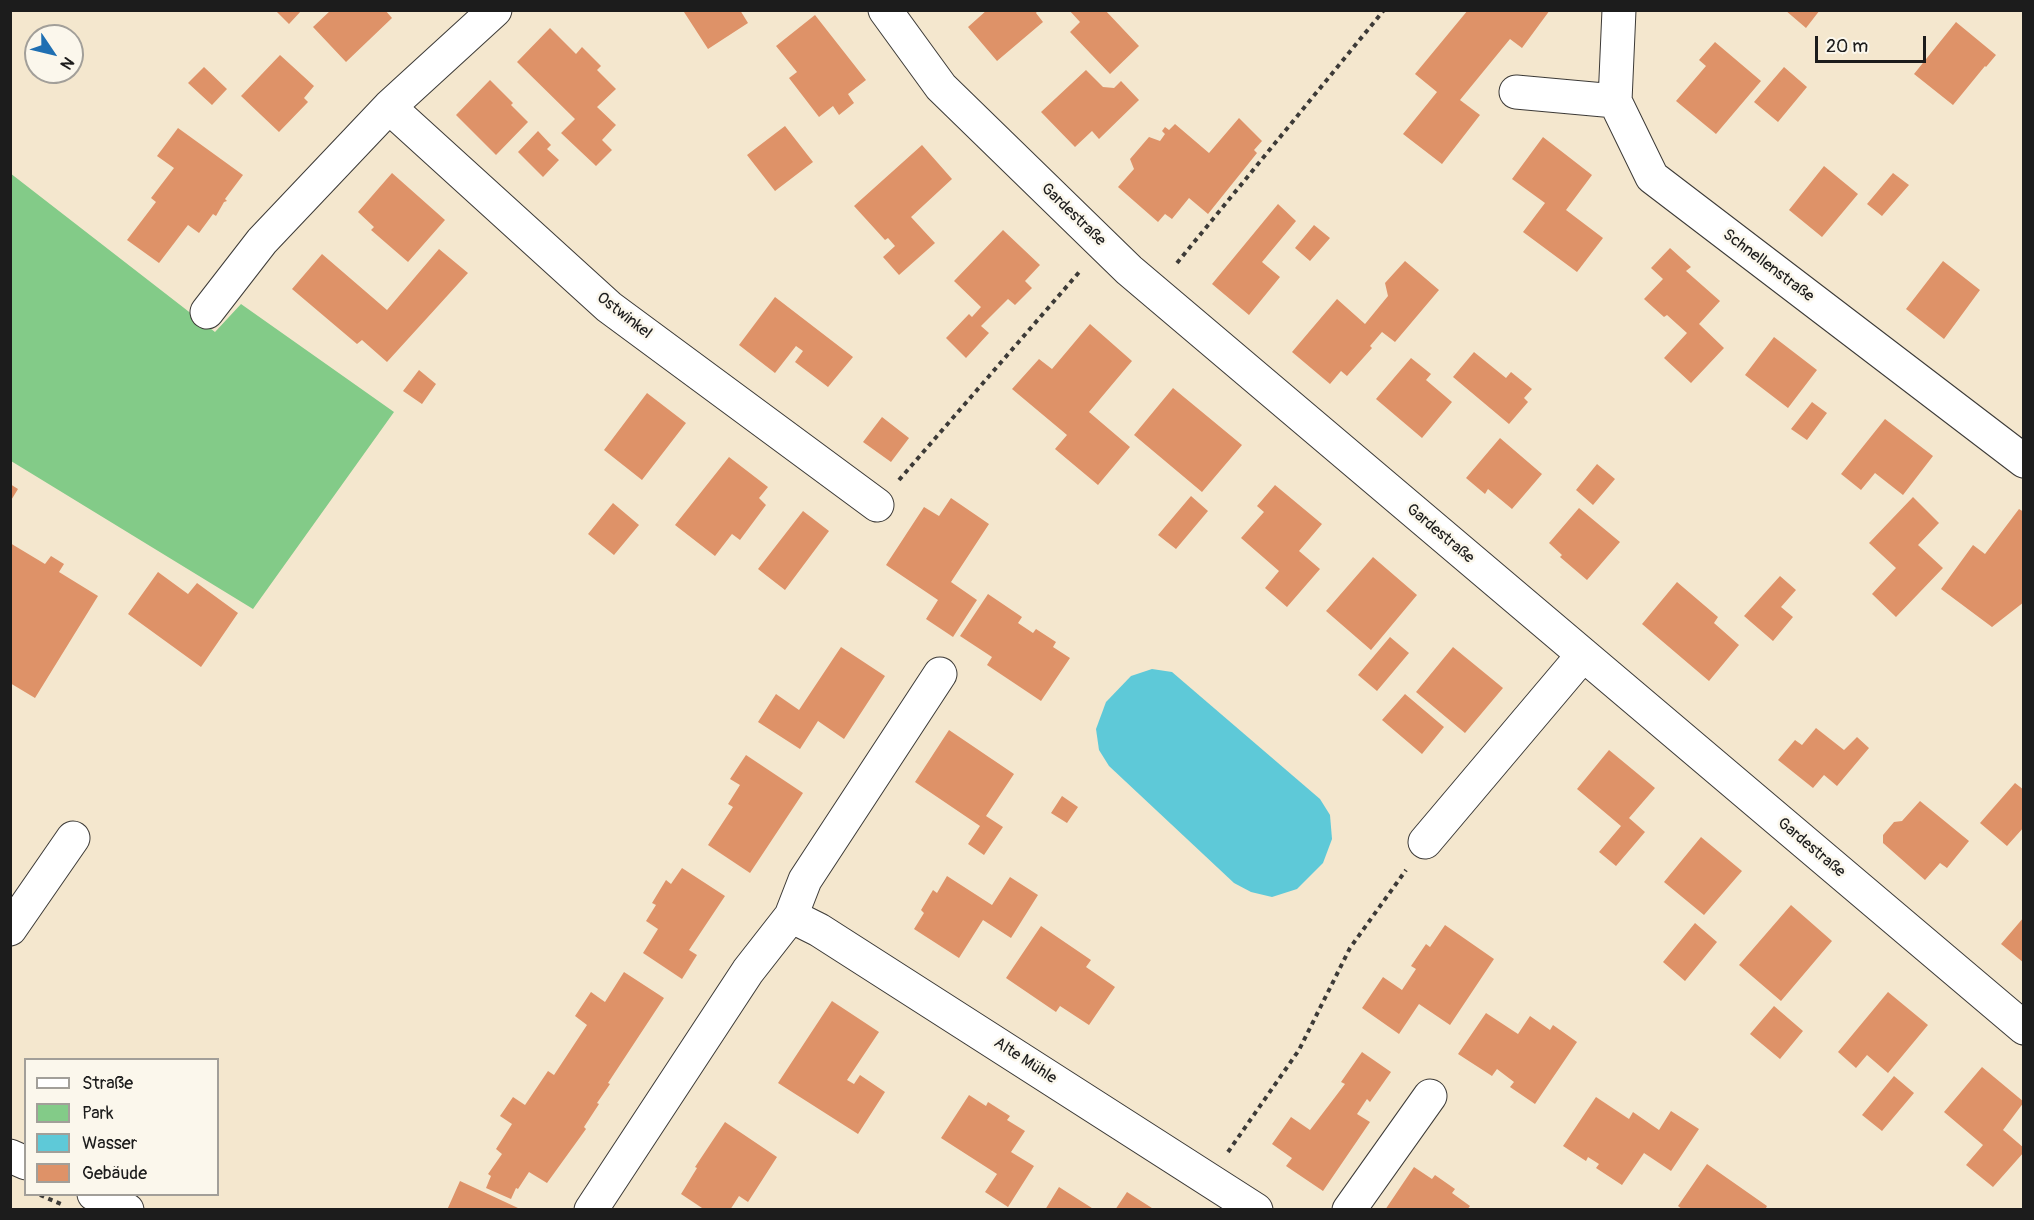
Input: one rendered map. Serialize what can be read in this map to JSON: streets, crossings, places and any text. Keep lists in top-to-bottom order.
{
  "streets": {
    "street": [
      "Gardestraße",
      "Schnellenstraße",
      "Ostwinkel",
      "Alte Mühle"
    ]
  },
  "legend": [
    "Straße",
    "Park",
    "Wasser",
    "Gebäude"
  ],
  "scale_bar": "20 m",
  "north": "bottom right"
}
